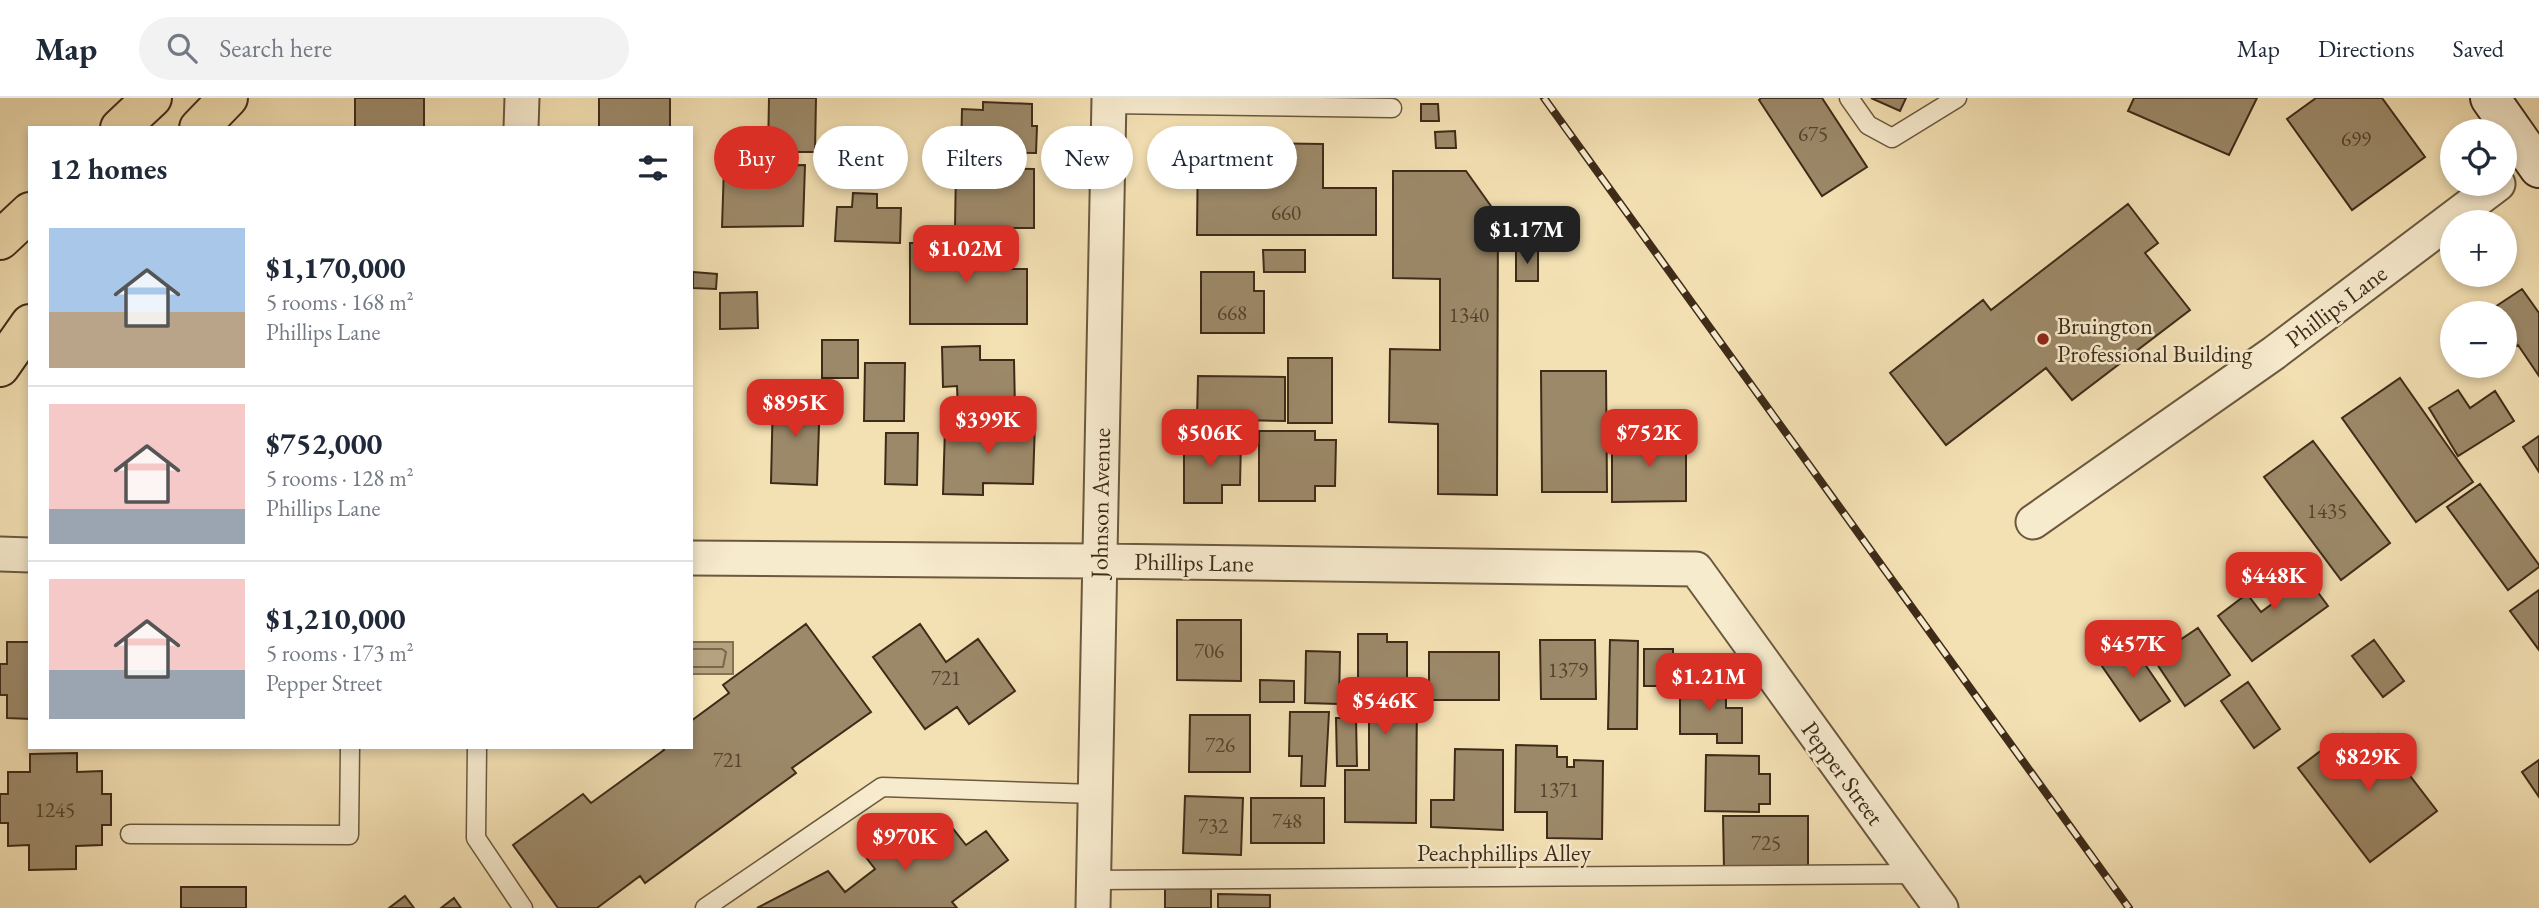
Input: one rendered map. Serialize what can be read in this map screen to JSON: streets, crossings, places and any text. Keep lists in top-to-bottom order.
{
  "streets": {
    "street": ["Phillips Lane", "Johnson Avenue", "Pepper Street"],
    "lane": ["Peachphillips Alley"]
  },
  "crossings": [
    ["Phillips Lane", "Johnson Avenue"],
    ["Phillips Lane", "Pepper Street"],
    ["Johnson Avenue", "Peachphillips Alley"],
    ["Pepper Street", "Peachphillips Alley"]
  ],
  "places": ["Bruington Professional Building"],
  "house_numbers": [
    "675",
    "699",
    "660",
    "668",
    "1340",
    "1435",
    "706",
    "1379",
    "721",
    "726",
    "721",
    "1371",
    "1245",
    "748",
    "732",
    "725"
  ],
  "page": {
    "header": "Map",
    "search": "Search here",
    "nav": ["Map", "Directions", "Saved"],
    "map_buttons": ["+", "−"],
    "chip": [
      "Buy",
      "Rent",
      "Filters",
      "New",
      "Apartment"
    ],
    "heading": "12 homes",
    "price": [
      "$1.17M",
      "$1.02M",
      "$895K",
      "$399K",
      "$506K",
      "$752K",
      "$448K",
      "$457K",
      "$1.21M",
      "$546K",
      "$829K",
      "$970K"
    ],
    "list": [
      {
        "name": "$1,170,000",
        "note": "5 rooms · 168 m² · Phillips Lane"
      },
      {
        "name": "$752,000",
        "note": "5 rooms · 128 m² · Phillips Lane"
      },
      {
        "name": "$1,210,000",
        "note": "5 rooms · 173 m² · Pepper Street"
      }
    ]
  }
}
